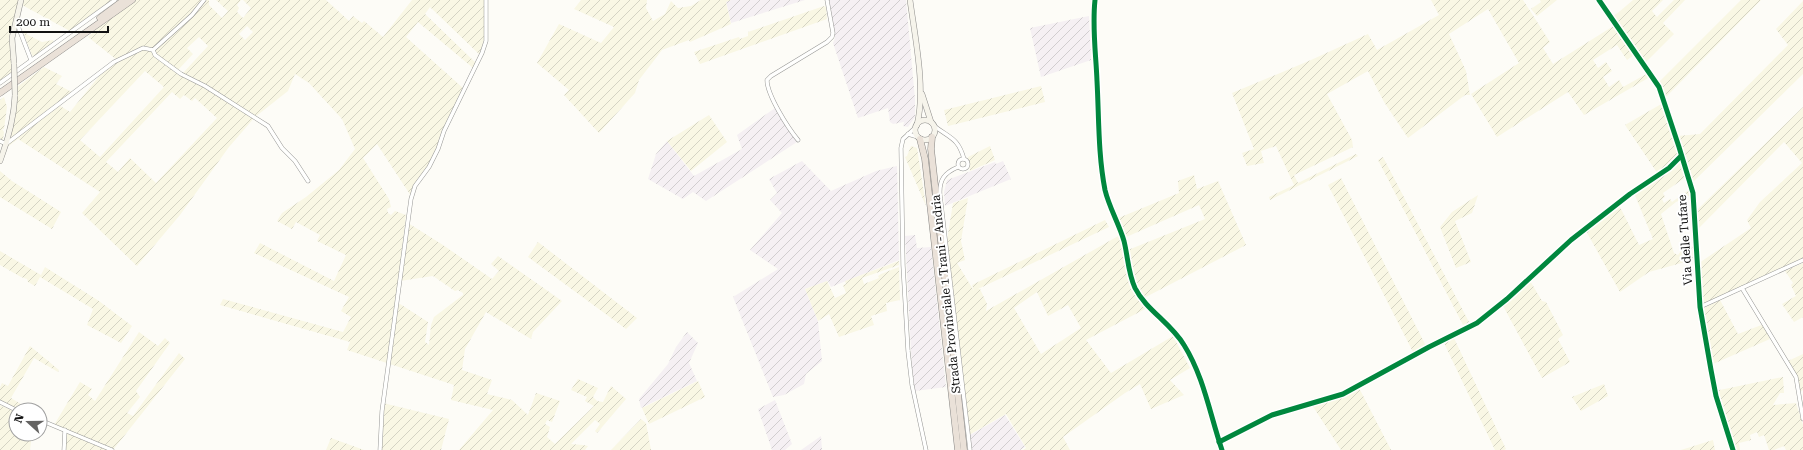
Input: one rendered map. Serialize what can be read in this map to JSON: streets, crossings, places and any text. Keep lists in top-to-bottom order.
{
  "streets": {
    "highway": ["Strada Provinciale 1 Trani - Andria"],
    "street": ["Via delle Tufare"]
  },
  "scale_bar": "200 m",
  "north": "left"
}
